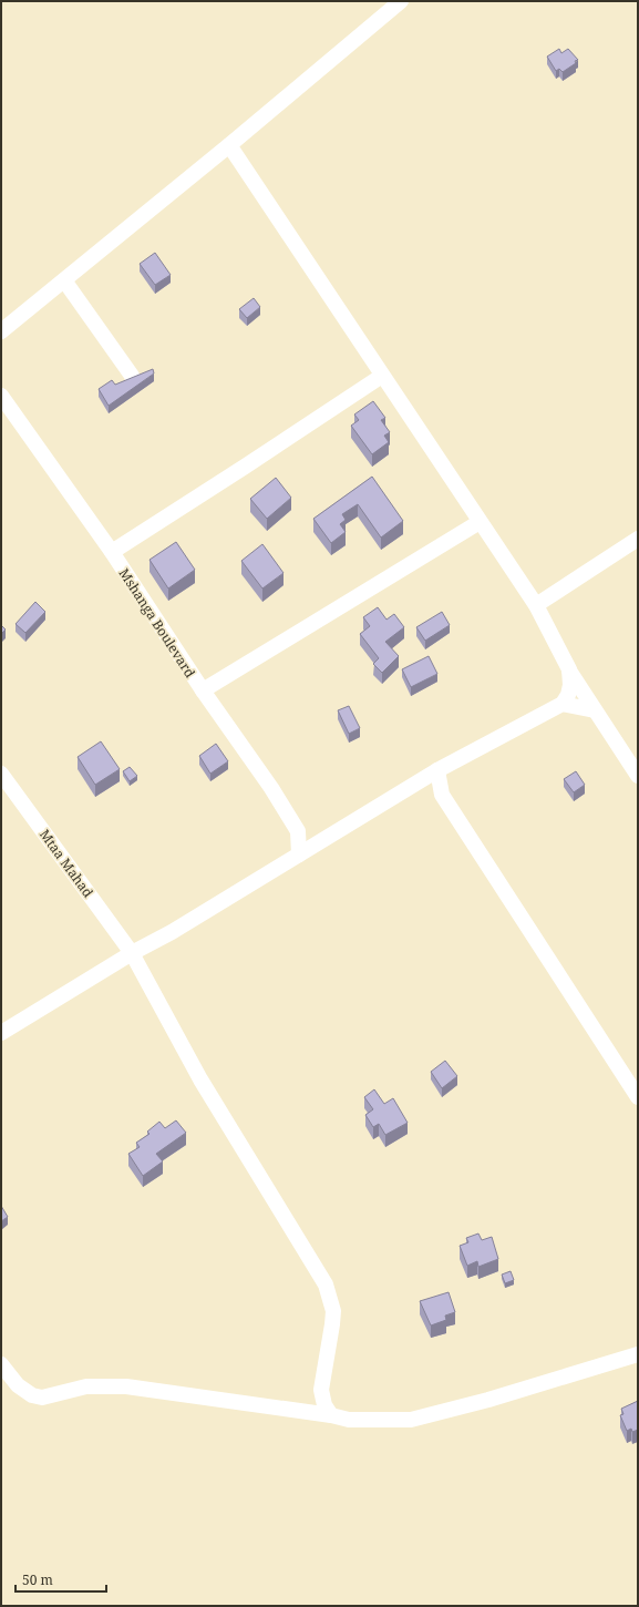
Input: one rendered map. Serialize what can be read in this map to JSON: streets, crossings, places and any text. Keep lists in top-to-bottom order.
{
  "streets": {
    "street": ["Mshanga Boulevard", "Mtaa Mahad"]
  },
  "scale_bar": "50 m"
}
